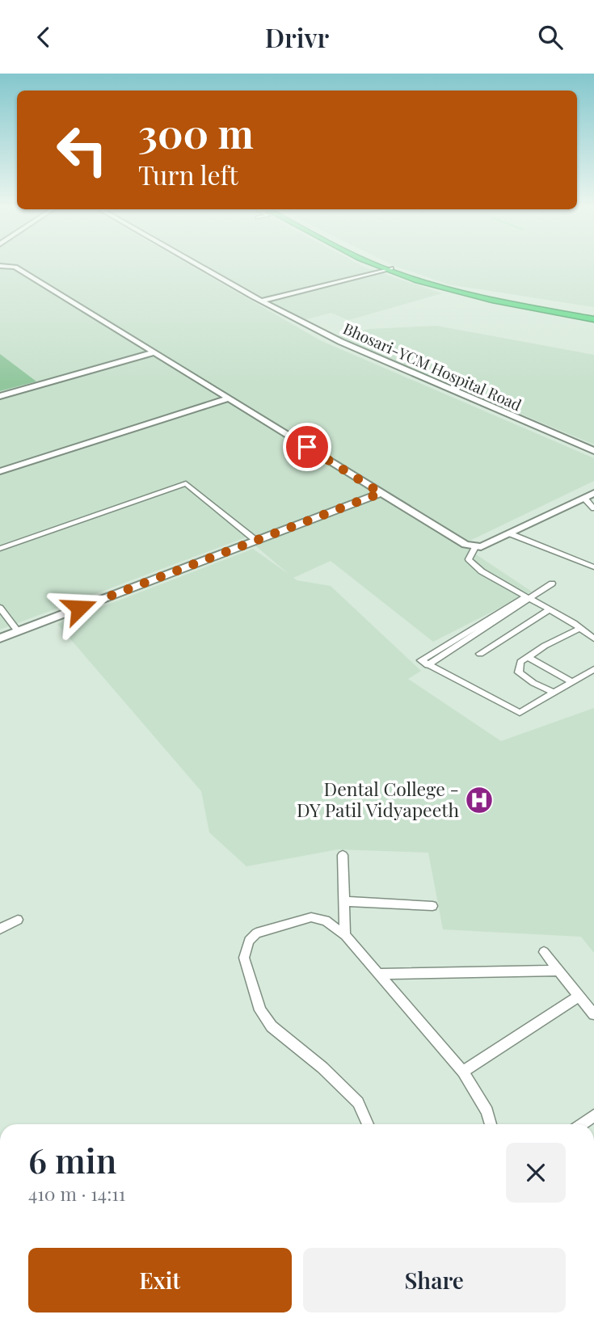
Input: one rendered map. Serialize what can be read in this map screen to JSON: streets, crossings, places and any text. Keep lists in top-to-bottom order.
{
  "streets": {
    "street": ["Bhosari-YCM Hospital Road"]
  },
  "places": {
    "hospital": ["Dental College - DY Patil Vidyapeeth"]
  },
  "page": {
    "header": "Drivr",
    "turn": ["300 m", "Turn left"],
    "heading": ["6 min", "410 m · 14:11"],
    "buttons": ["Exit", "Share"]
  }
}
